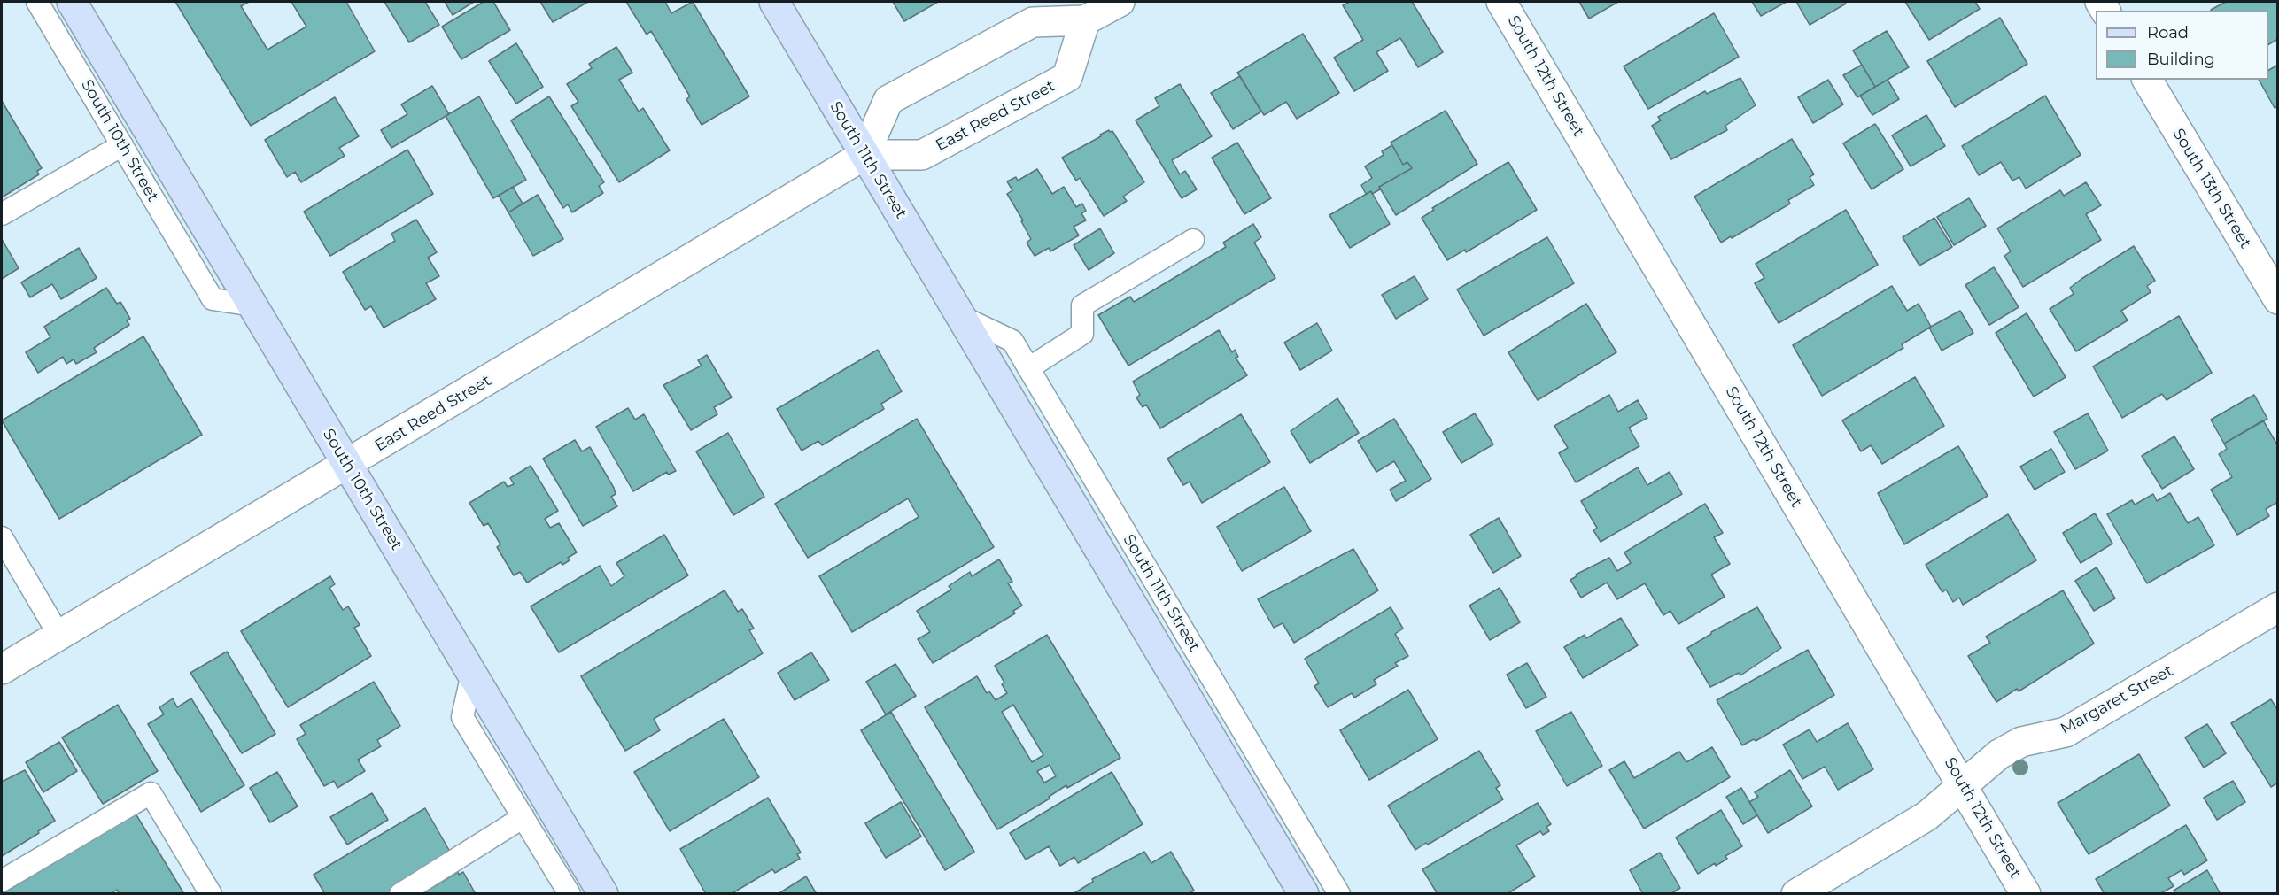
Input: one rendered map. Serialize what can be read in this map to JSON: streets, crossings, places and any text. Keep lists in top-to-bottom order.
{
  "streets": {
    "main road": ["South 10th Street", "South 11th Street"],
    "street": [
      "South 12th Street",
      "East Reed Street",
      "South 13th Street",
      "Margaret Street"
    ]
  },
  "crossings": [
    ["South 12th Street", "Margaret Street"],
    ["East Reed Street", "South 10th Street"],
    ["East Reed Street", "South 11th Street"]
  ],
  "legend": ["Road", "Building"]
}
